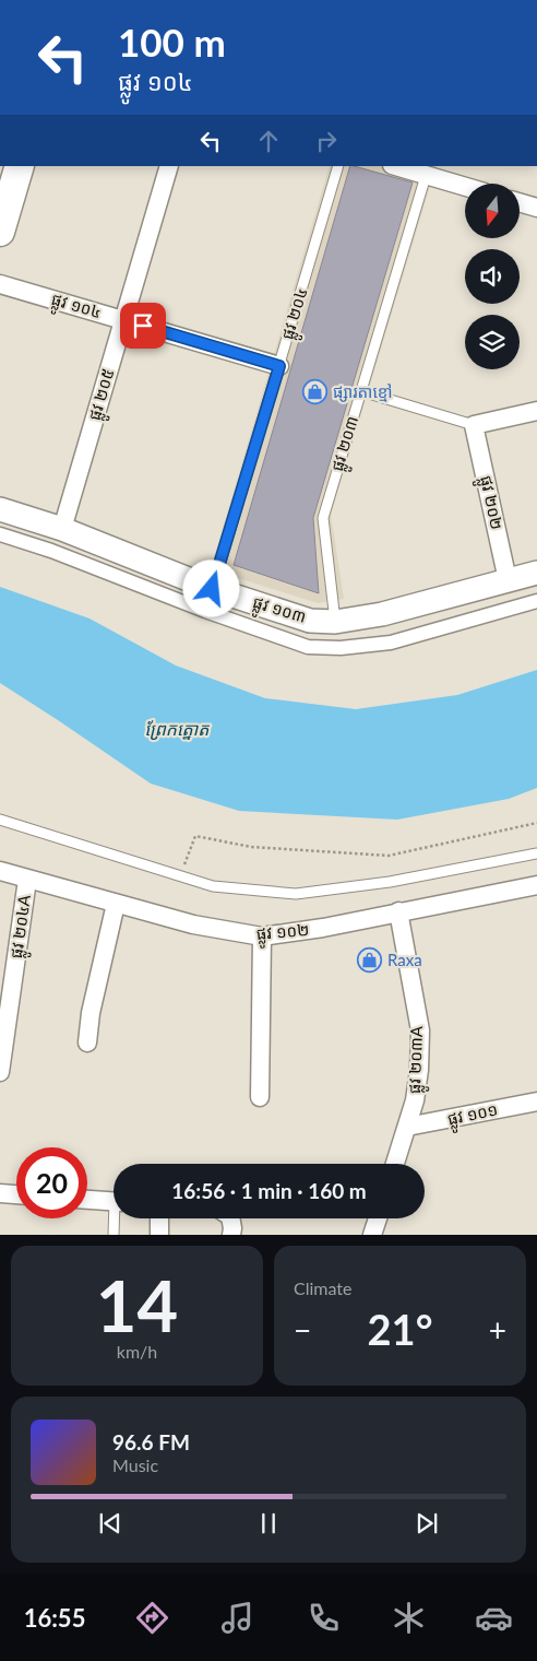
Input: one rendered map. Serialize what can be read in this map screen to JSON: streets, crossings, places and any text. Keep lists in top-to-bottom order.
{
  "streets": {
    "street": [
      "ផ្លូវ ១០៤",
      "ផ្លូវ ២០៥",
      "ផ្លូវ ២០២",
      "ផ្លូវ ១០៣",
      "ផ្លូវ ២០៤A",
      "ផ្លូវ ១០២",
      "ផ្លូវ ២០៣A",
      "ផ្លូវ ១០១"
    ],
    "lane": ["ផ្លូវ ២០៤", "ផ្លូវ ២០៣"]
  },
  "crossings": [
    ["ផ្លូវ ១០៤", "ផ្លូវ ២០៤"],
    ["ផ្លូវ ១០៤", "ផ្លូវ ២០៥"],
    ["ផ្លូវ ២០៤", "ផ្លូវ ១០៣"],
    ["ផ្លូវ ២០៥", "ផ្លូវ ១០៣"],
    ["ផ្លូវ ២០៣", "ផ្លូវ ១០៣"],
    ["ផ្លូវ ២០២", "ផ្លូវ ១០៣"],
    ["ផ្លូវ ២០៤A", "ផ្លូវ ១០២"],
    ["ផ្លូវ ១០២", "ផ្លូវ ២០៣A"],
    ["ផ្លូវ ២០៣A", "ផ្លូវ ១០១"]
  ],
  "water": ["ព្រែកត្នោត"],
  "places": {
    "shop": ["ផ្សារតាខ្មៅ", "Raxa"]
  },
  "north": "bottom",
  "page": {
    "turn": ["100 m", "ផ្លូវ ១០៤"],
    "limit": "20",
    "trip": "16:56 · 1 min · 160 m",
    "tile": [
      ["14", "km/h"],
      "Climate"
    ],
    "heat": ["−", "21°", "+"],
    "song": ["96.6 FM", "Music"],
    "tabs": "16:55"
  }
}
